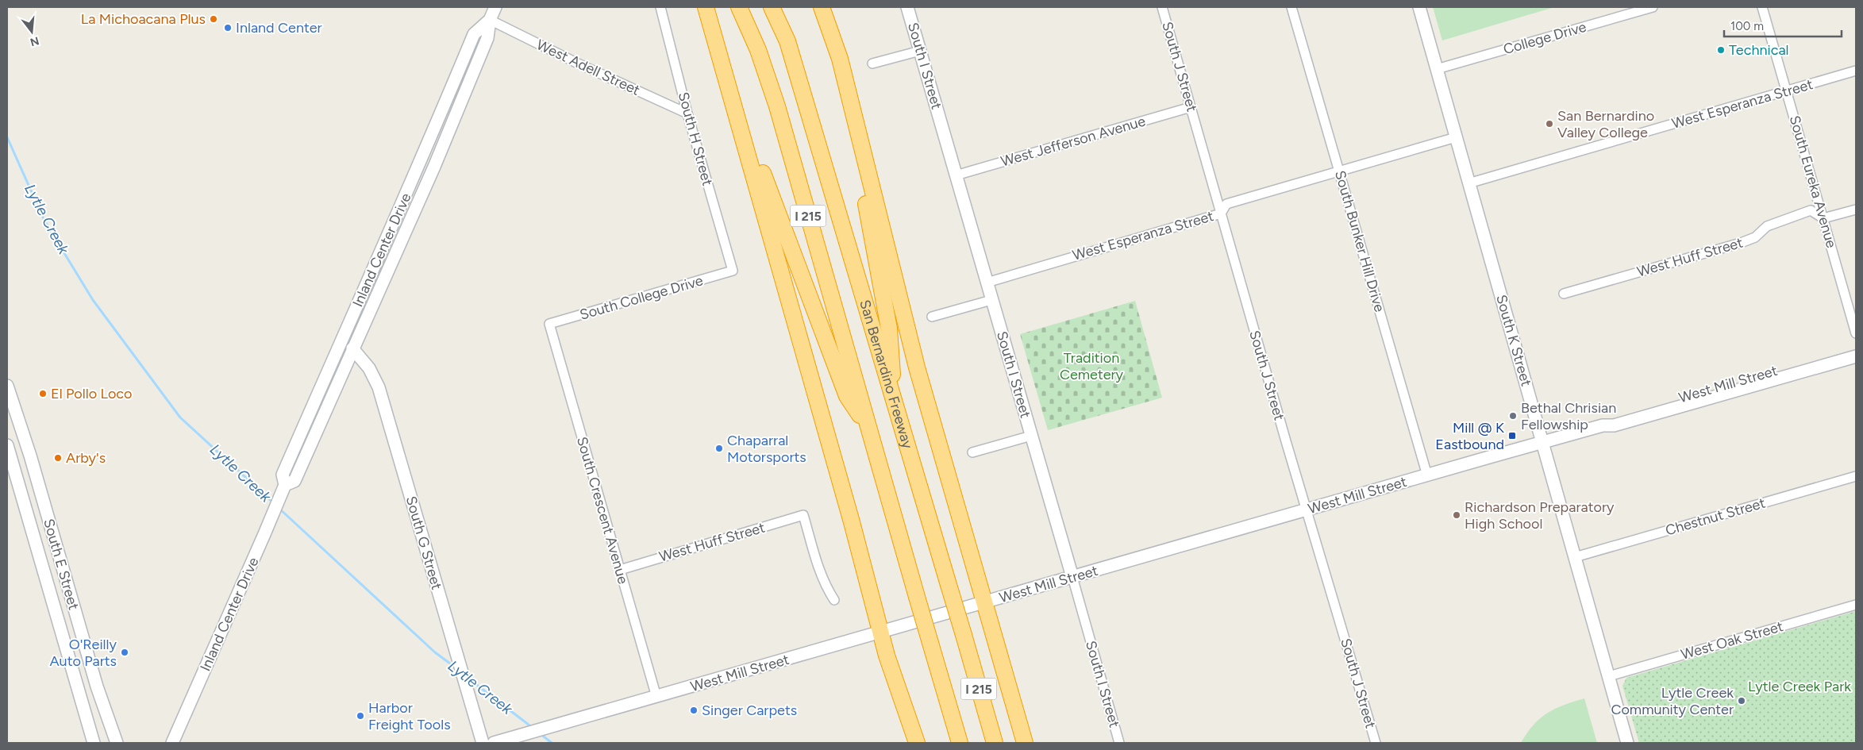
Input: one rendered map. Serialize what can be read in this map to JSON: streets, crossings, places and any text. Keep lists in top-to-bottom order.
{
  "streets": {
    "highway": ["I 215", "San Bernardino Freeway"],
    "main road": [
      "South I Street",
      "Inland Center Drive",
      "South K Street",
      "West Mill Street",
      "South G Street",
      "South E Street"
    ],
    "street": [
      "College Drive",
      "South J Street",
      "West Adell Street",
      "West Esperanza Street",
      "South H Street",
      "West Jefferson Avenue",
      "South Eureka Avenue",
      "South Bunker Hill Drive",
      "West Huff Street",
      "South College Drive",
      "South Crescent Avenue",
      "Chestnut Street",
      "West Oak Street"
    ]
  },
  "crossings": [
    ["College Drive", "South K Street"],
    ["South I Street", "West Esperanza Street"],
    ["South I Street", "West Jefferson Avenue"],
    ["South I Street", "West Mill Street"],
    ["South J Street", "West Esperanza Street"],
    ["South J Street", "West Jefferson Avenue"],
    ["South J Street", "West Mill Street"],
    ["West Adell Street", "South H Street"],
    ["West Adell Street", "Inland Center Drive"],
    ["West Esperanza Street", "South Eureka Avenue"],
    ["West Esperanza Street", "South Bunker Hill Drive"],
    ["West Esperanza Street", "South K Street"],
    ["South H Street", "South College Drive"],
    ["South Eureka Avenue", "West Huff Street"],
    ["South Bunker Hill Drive", "West Mill Street"],
    ["Inland Center Drive", "South G Street"],
    ["West Huff Street", "South Crescent Avenue"],
    ["South College Drive", "South Crescent Avenue"],
    ["South K Street", "West Mill Street"],
    ["South K Street", "Chestnut Street"],
    ["South K Street", "West Oak Street"],
    ["West Mill Street", "South Crescent Avenue"]
  ],
  "water": ["Lytle Creek"],
  "parks": ["Tradition Cemetery", "Lytle Creek Park"],
  "places": {
    "other": [
      "La Michoacana Plus",
      "Inland Center",
      "Technical",
      "San Bernardino Valley College",
      "El Pollo Loco",
      "Bethal Chrisian Fellowship",
      "Chaparral Motorsports",
      "Arby's",
      "Richardson Preparatory High School",
      "O'Reilly Auto Parts",
      "Lytle Creek Community Center",
      "Singer Carpets",
      "Harbor Freight Tools"
    ],
    "transit": ["Mill @ K Eastbound"]
  },
  "scale_bar": "100 m",
  "north": "bottom"
}
